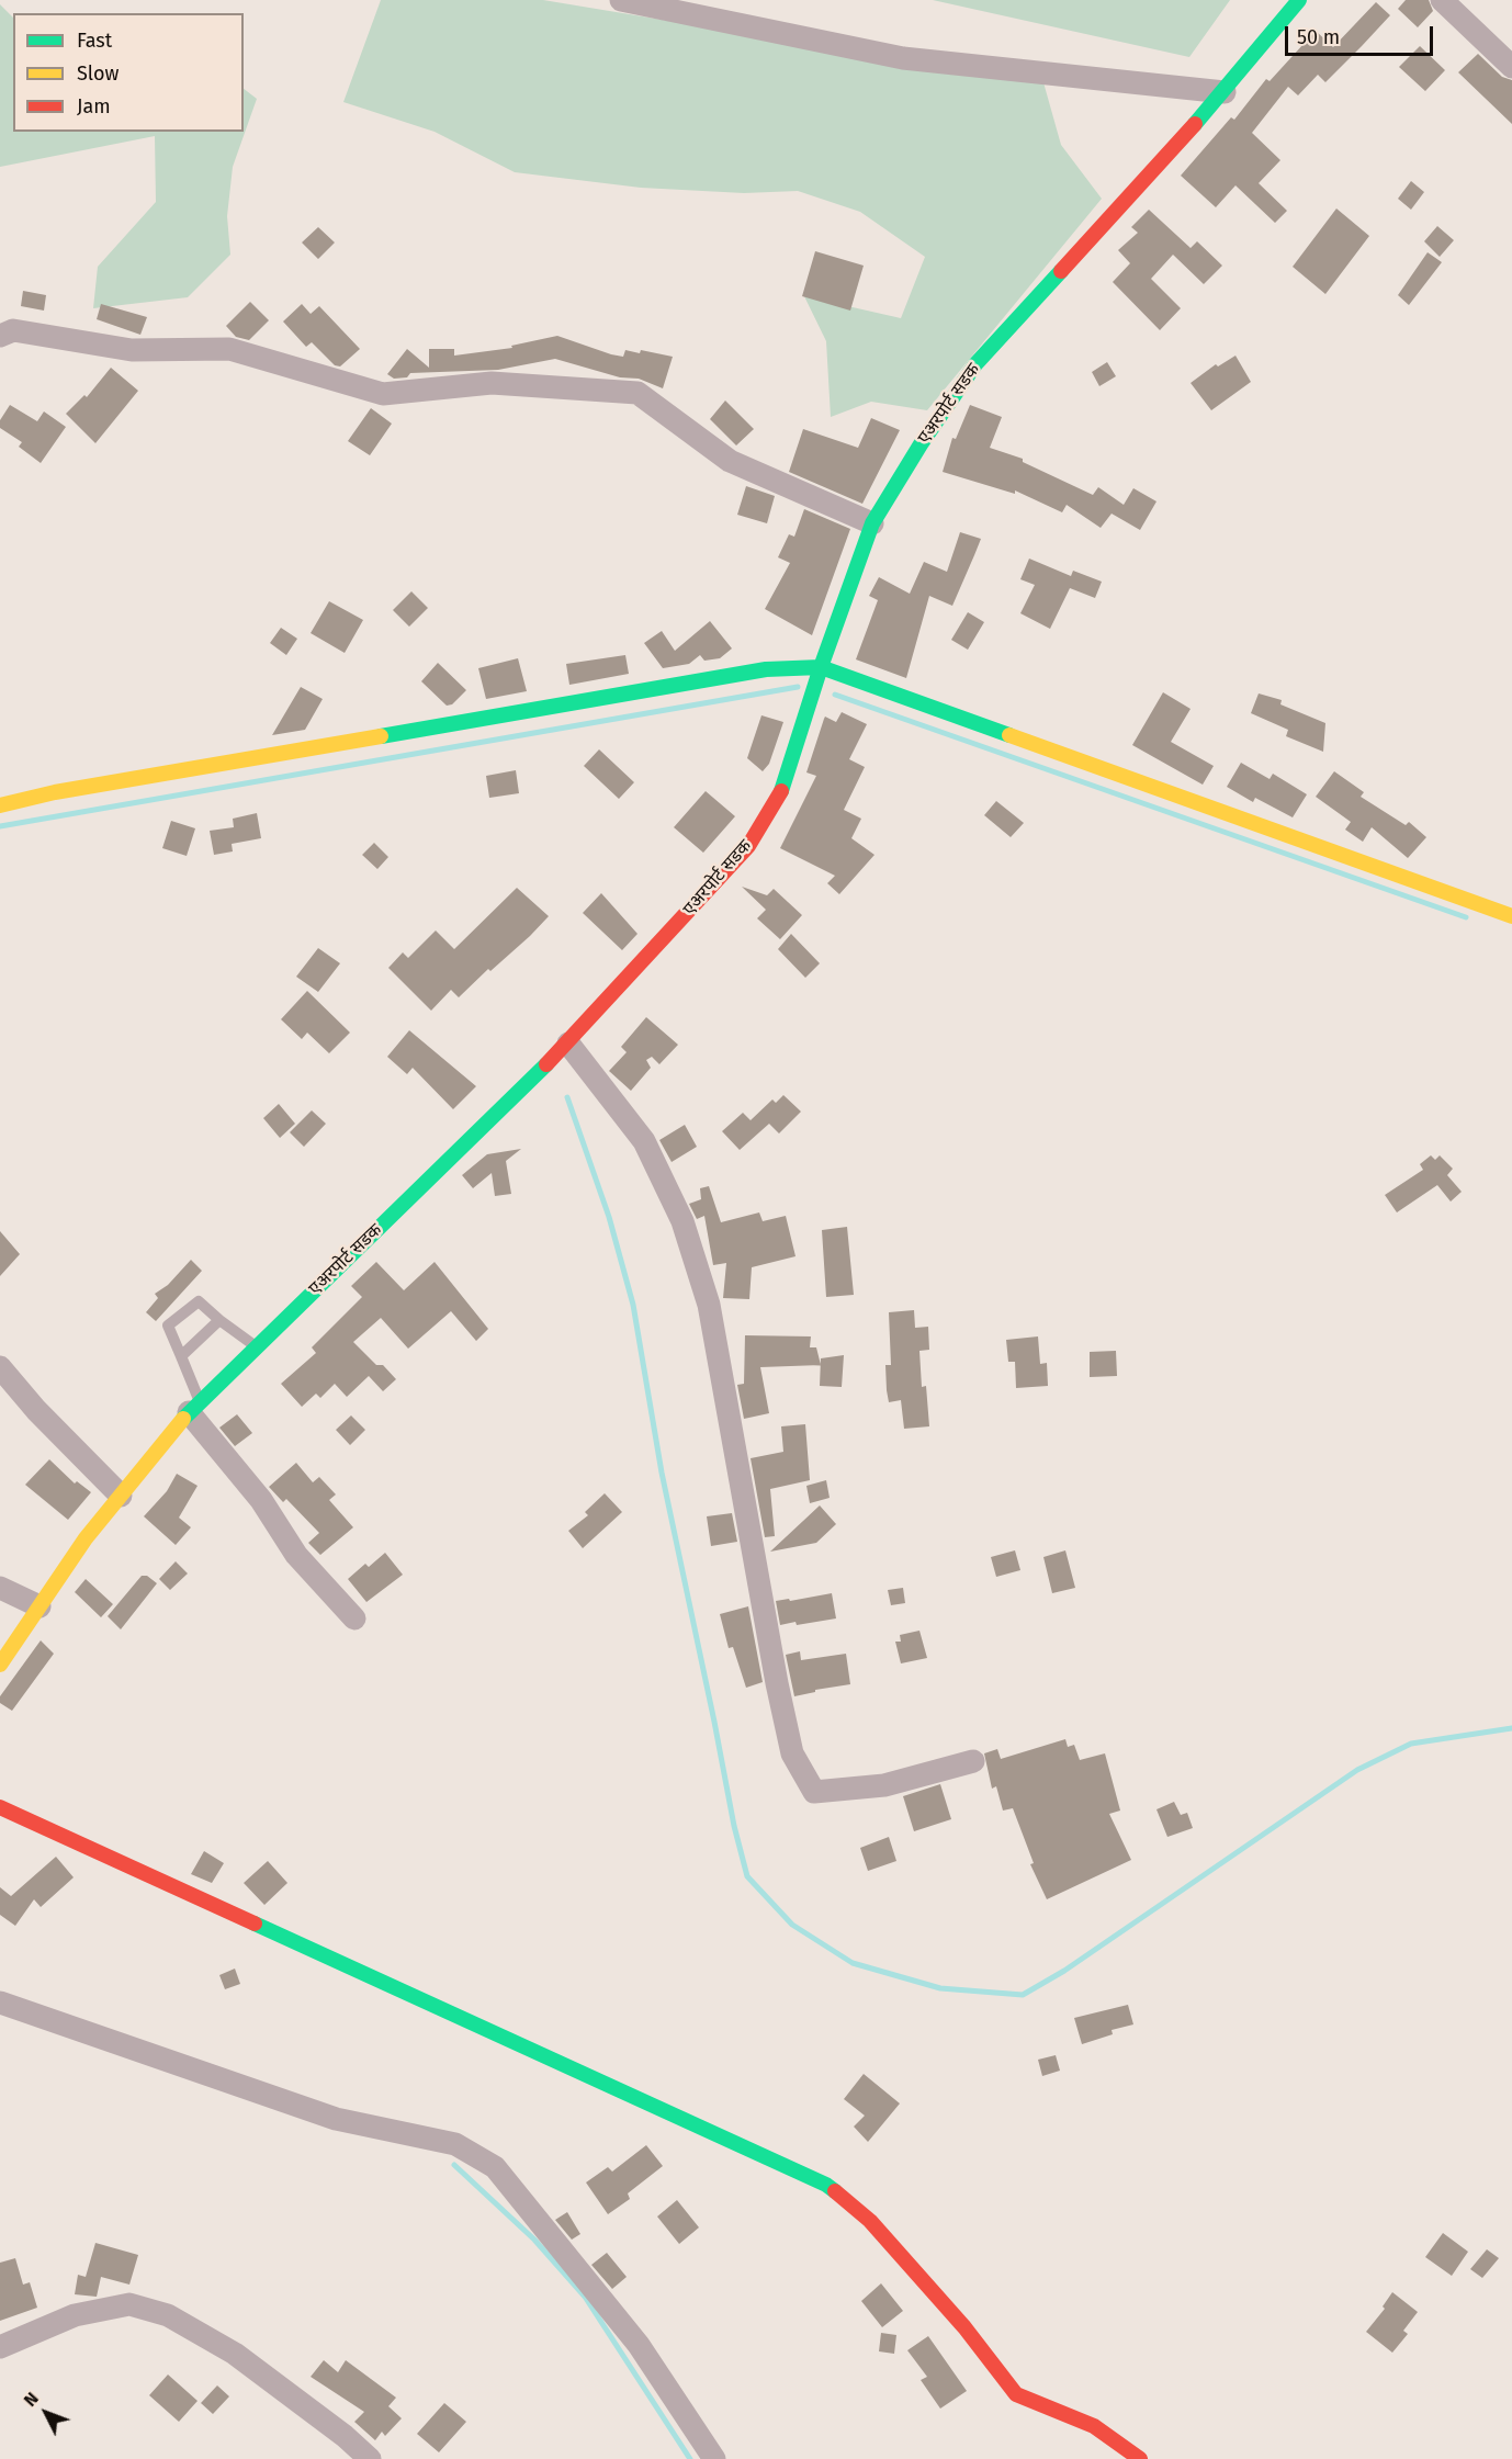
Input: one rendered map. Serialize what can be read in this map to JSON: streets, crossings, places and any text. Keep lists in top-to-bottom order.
{
  "streets": {
    "street": ["एअरपोर्ट सडक"]
  },
  "legend": ["Fast", "Slow", "Jam"],
  "scale_bar": "50 m",
  "north": "top left"
}
